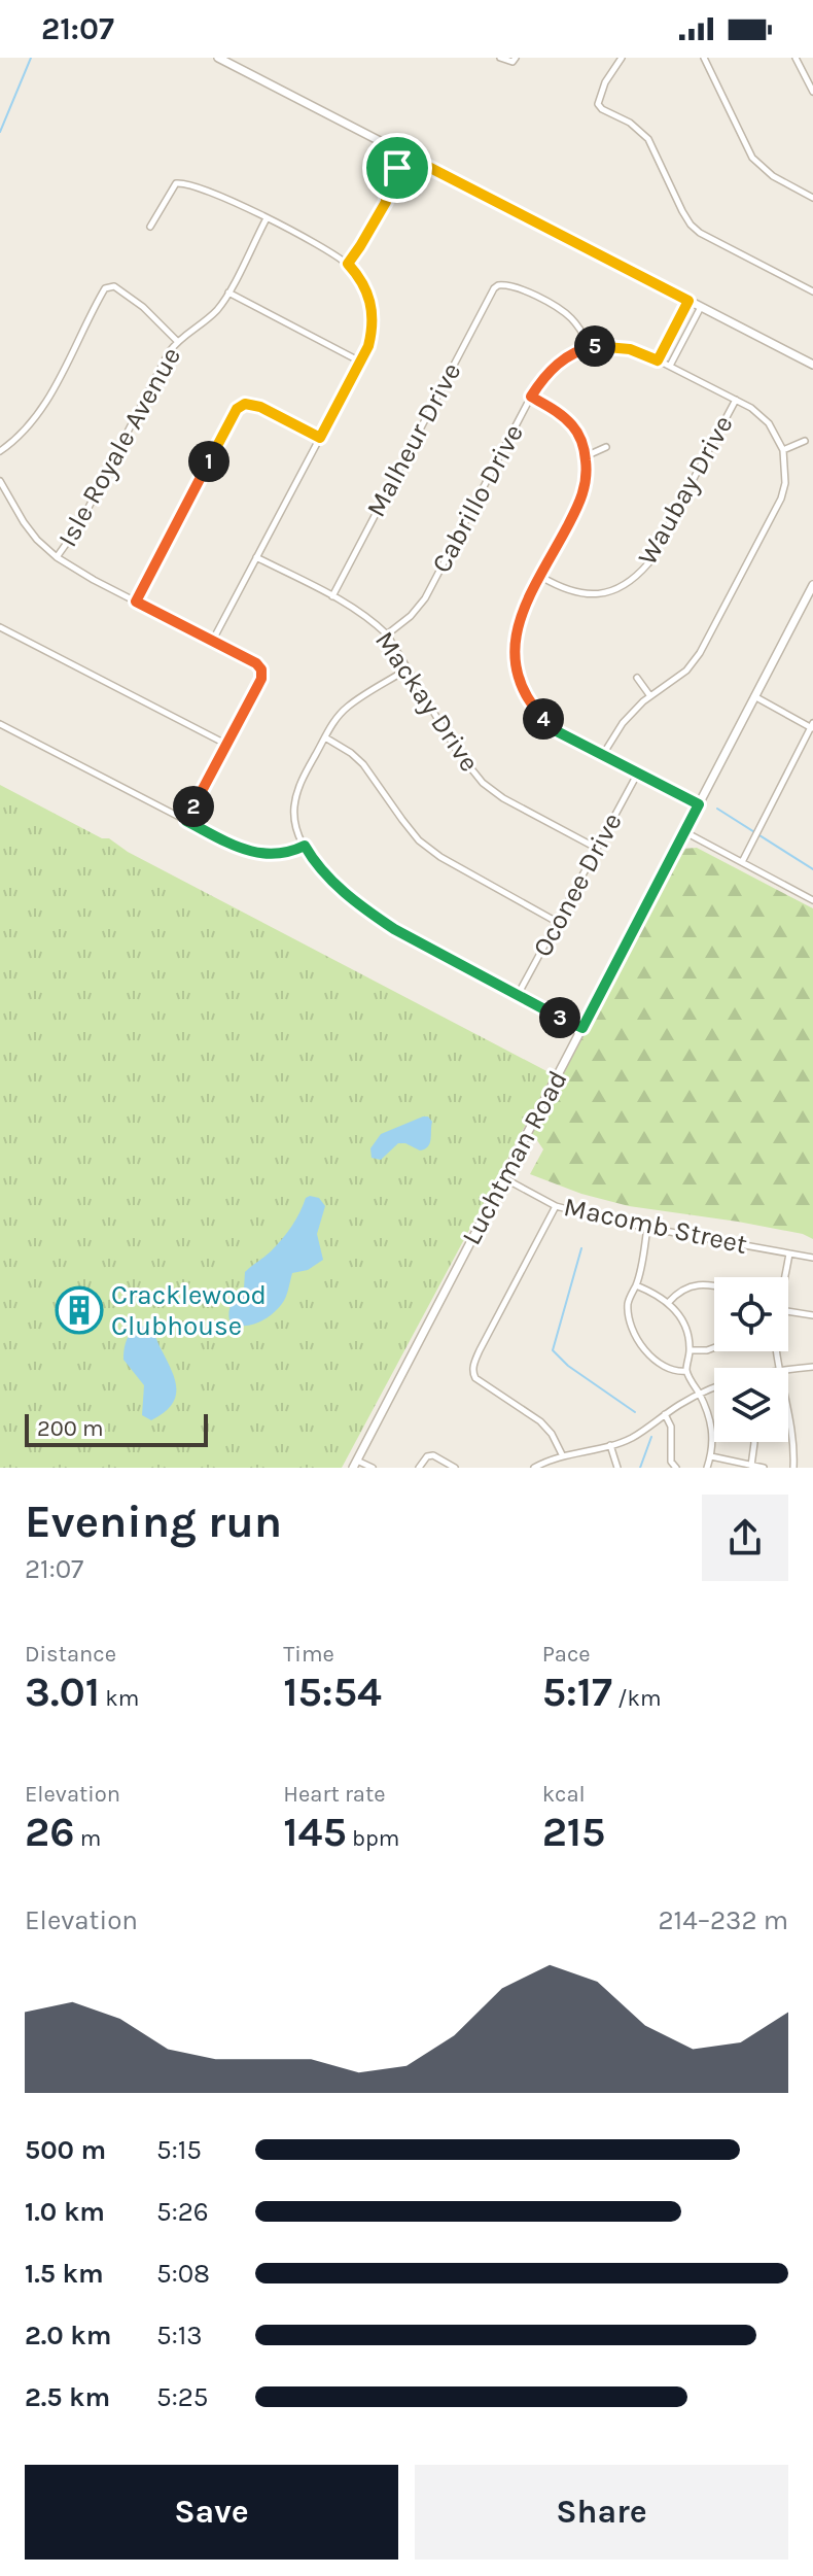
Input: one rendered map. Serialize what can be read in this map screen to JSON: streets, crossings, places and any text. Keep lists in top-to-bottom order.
{
  "streets": {
    "street": [
      "Malheur Drive",
      "Isle Royale Avenue",
      "Waubay Drive",
      "Cabrillo Drive",
      "Mackay Drive",
      "Oconee Drive",
      "Luchtman Road",
      "Macomb Street"
    ]
  },
  "crossings": [
    ["Malheur Drive", "Cabrillo Drive"],
    ["Malheur Drive", "Mackay Drive"],
    ["Cabrillo Drive", "Mackay Drive"],
    ["Mackay Drive", "Oconee Drive"],
    ["Luchtman Road", "Macomb Street"]
  ],
  "places": {
    "building": ["Cracklewood Clubhouse"]
  },
  "scale_bar": "200 m",
  "page": {
    "status": "21:07",
    "pins": [
      "5",
      "1",
      "4",
      "2",
      "3"
    ],
    "scale": "200 m",
    "heading": ["Evening run", "21:07"],
    "stats": [
      ["Distance", "3.01 km"],
      ["Time", "15:54"],
      ["Pace", "5:17 /km"],
      ["Elevation", "26 m"],
      ["Heart rate", "145 bpm"],
      ["kcal", "215"]
    ],
    "chart": ["Elevation", "214–232 m"],
    "list": [
      {
        "name": "500 m",
        "note": "5:15"
      },
      {
        "name": "1.0 km",
        "note": "5:26"
      },
      {
        "name": "1.5 km",
        "note": "5:08"
      },
      {
        "name": "2.0 km",
        "note": "5:13"
      },
      {
        "name": "2.5 km",
        "note": "5:25"
      }
    ],
    "buttons": ["Save", "Share"]
  }
}
